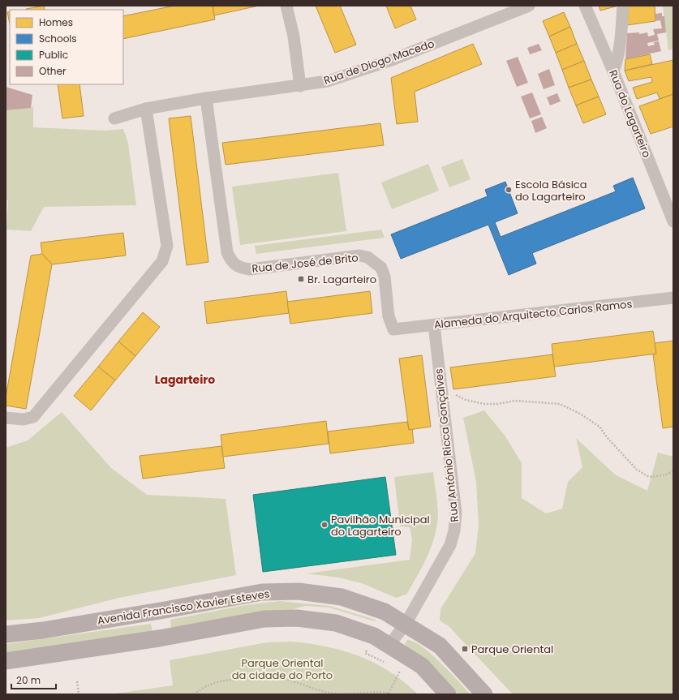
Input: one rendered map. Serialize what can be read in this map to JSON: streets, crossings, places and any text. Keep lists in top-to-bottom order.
{
  "streets": {
    "main road": ["Avenida Francisco Xavier Esteves"],
    "street": [
      "Rua de Diogo Macedo",
      "Rua do Lagarteiro",
      "Rua de José de Brito",
      "Alameda do Arquitecto Carlos Ramos",
      "Rua António Ricca Gonçalves"
    ]
  },
  "crossings": [
    ["Rua de Diogo Macedo", "Rua de José de Brito"],
    ["Rua de José de Brito", "Alameda do Arquitecto Carlos Ramos"],
    ["Alameda do Arquitecto Carlos Ramos", "Rua António Ricca Gonçalves"],
    ["Rua António Ricca Gonçalves", "Avenida Francisco Xavier Esteves"]
  ],
  "districts": ["Lagarteiro"],
  "parks": ["Parque Oriental da cidade do Porto"],
  "places": {
    "other": ["Escola Básica do Lagarteiro", "Pavilhão Municipal do Lagarteiro"],
    "transit": ["Br. Lagarteiro", "Parque Oriental"]
  },
  "legend": [
    "Homes",
    "Schools",
    "Public",
    "Other"
  ],
  "scale_bar": "20 m"
}
